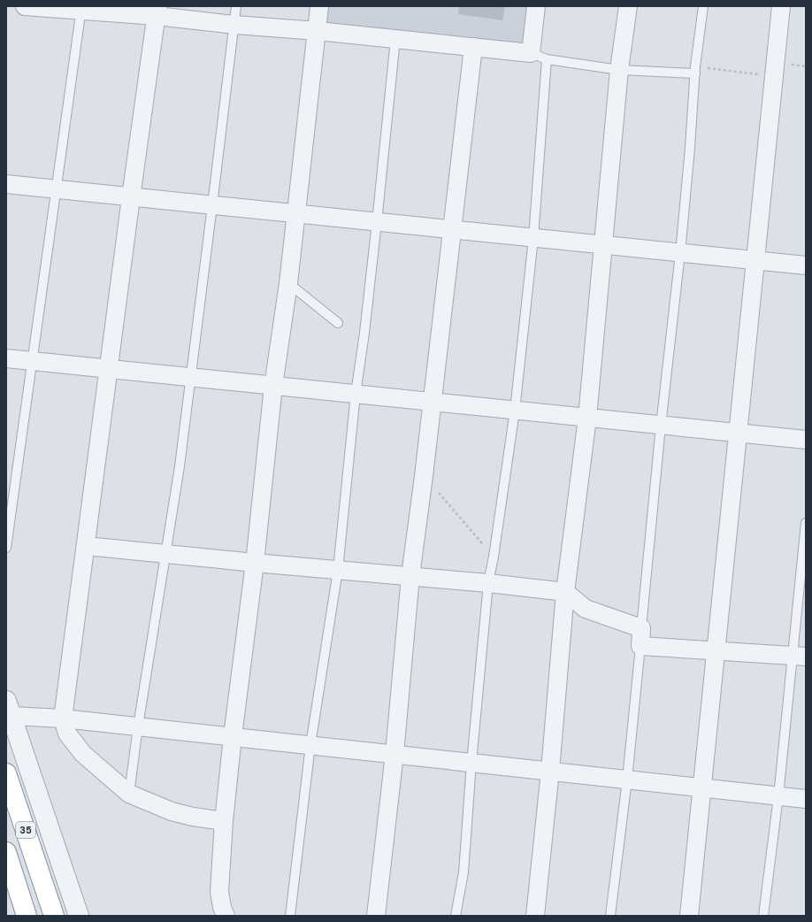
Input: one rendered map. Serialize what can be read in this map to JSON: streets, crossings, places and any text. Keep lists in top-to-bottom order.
{
  "streets": {
    "highway": ["35"]
  }
}
